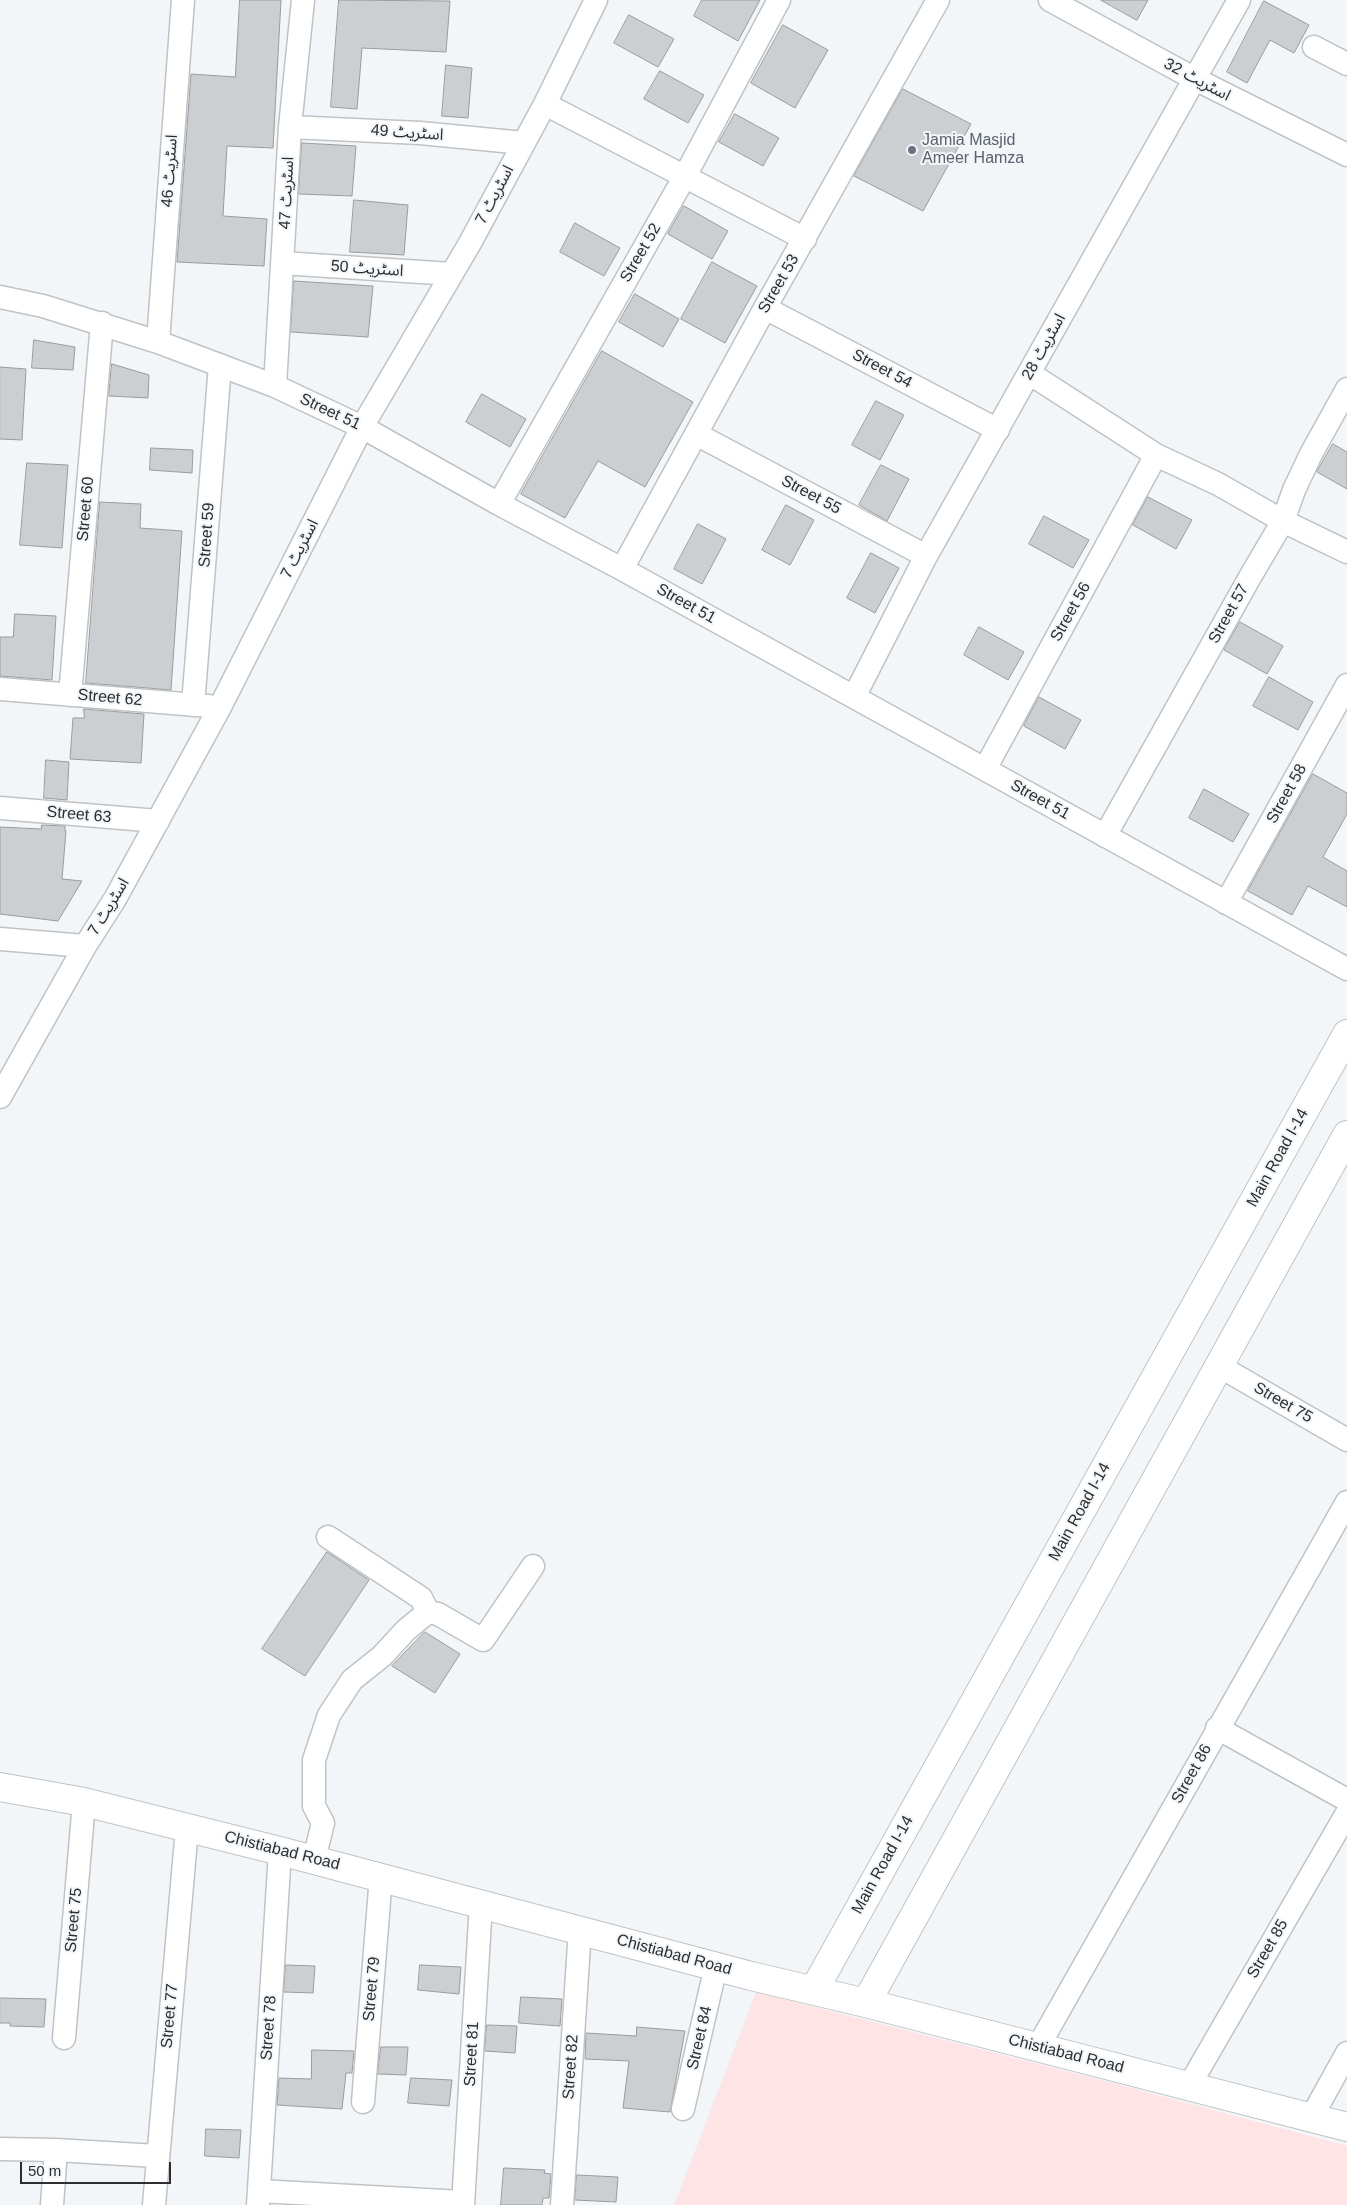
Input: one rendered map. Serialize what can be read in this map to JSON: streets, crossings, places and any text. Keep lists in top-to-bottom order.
{
  "streets": {
    "main road": ["Main Road I-14", "Chistiabad Road"],
    "street": [
      "اسٹریٹ 32",
      "اسٹریٹ 49",
      "اسٹریٹ 46",
      "اسٹریٹ 47",
      "اسٹریٹ 7",
      "Street 52",
      "اسٹریٹ 50",
      "Street 53",
      "اسٹریٹ 28",
      "Street 54",
      "Street 51",
      "Street 55",
      "Street 60",
      "Street 59",
      "Street 56",
      "Street 57",
      "Street 62",
      "Street 58",
      "Street 63",
      "Street 75",
      "Street 86",
      "Street 85",
      "Street 79",
      "Street 77",
      "Street 78",
      "Street 84",
      "Street 81",
      "Street 82"
    ]
  },
  "crossings": [
    ["اسٹریٹ 32", "اسٹریٹ 28"],
    ["اسٹریٹ 49", "اسٹریٹ 47"],
    ["اسٹریٹ 49", "اسٹریٹ 7"],
    ["اسٹریٹ 46", "Street 51"],
    ["اسٹریٹ 47", "اسٹریٹ 50"],
    ["اسٹریٹ 47", "Street 51"],
    ["اسٹریٹ 7", "اسٹریٹ 50"],
    ["اسٹریٹ 7", "Street 51"],
    ["اسٹریٹ 7", "Street 62"],
    ["اسٹریٹ 7", "Street 63"],
    ["Street 52", "Street 51"],
    ["Street 53", "Street 54"],
    ["Street 53", "Street 51"],
    ["Street 53", "Street 55"],
    ["اسٹریٹ 28", "Street 54"],
    ["اسٹریٹ 28", "Street 51"],
    ["اسٹریٹ 28", "Street 55"],
    ["Street 51", "Street 60"],
    ["Street 51", "Street 59"],
    ["Street 51", "Street 56"],
    ["Street 51", "Street 57"],
    ["Street 51", "Street 58"],
    ["Street 60", "Street 62"],
    ["Street 59", "Street 62"],
    ["Main Road I-14", "Chistiabad Road"],
    ["Street 75", "Chistiabad Road"],
    ["Street 86", "Chistiabad Road"],
    ["Chistiabad Road", "Street 85"],
    ["Chistiabad Road", "Street 79"],
    ["Chistiabad Road", "Street 77"],
    ["Chistiabad Road", "Street 78"],
    ["Chistiabad Road", "Street 84"],
    ["Chistiabad Road", "Street 81"],
    ["Chistiabad Road", "Street 82"]
  ],
  "places": ["Jamia Masjid Ameer Hamza"],
  "scale_bar": "50 m"
}
